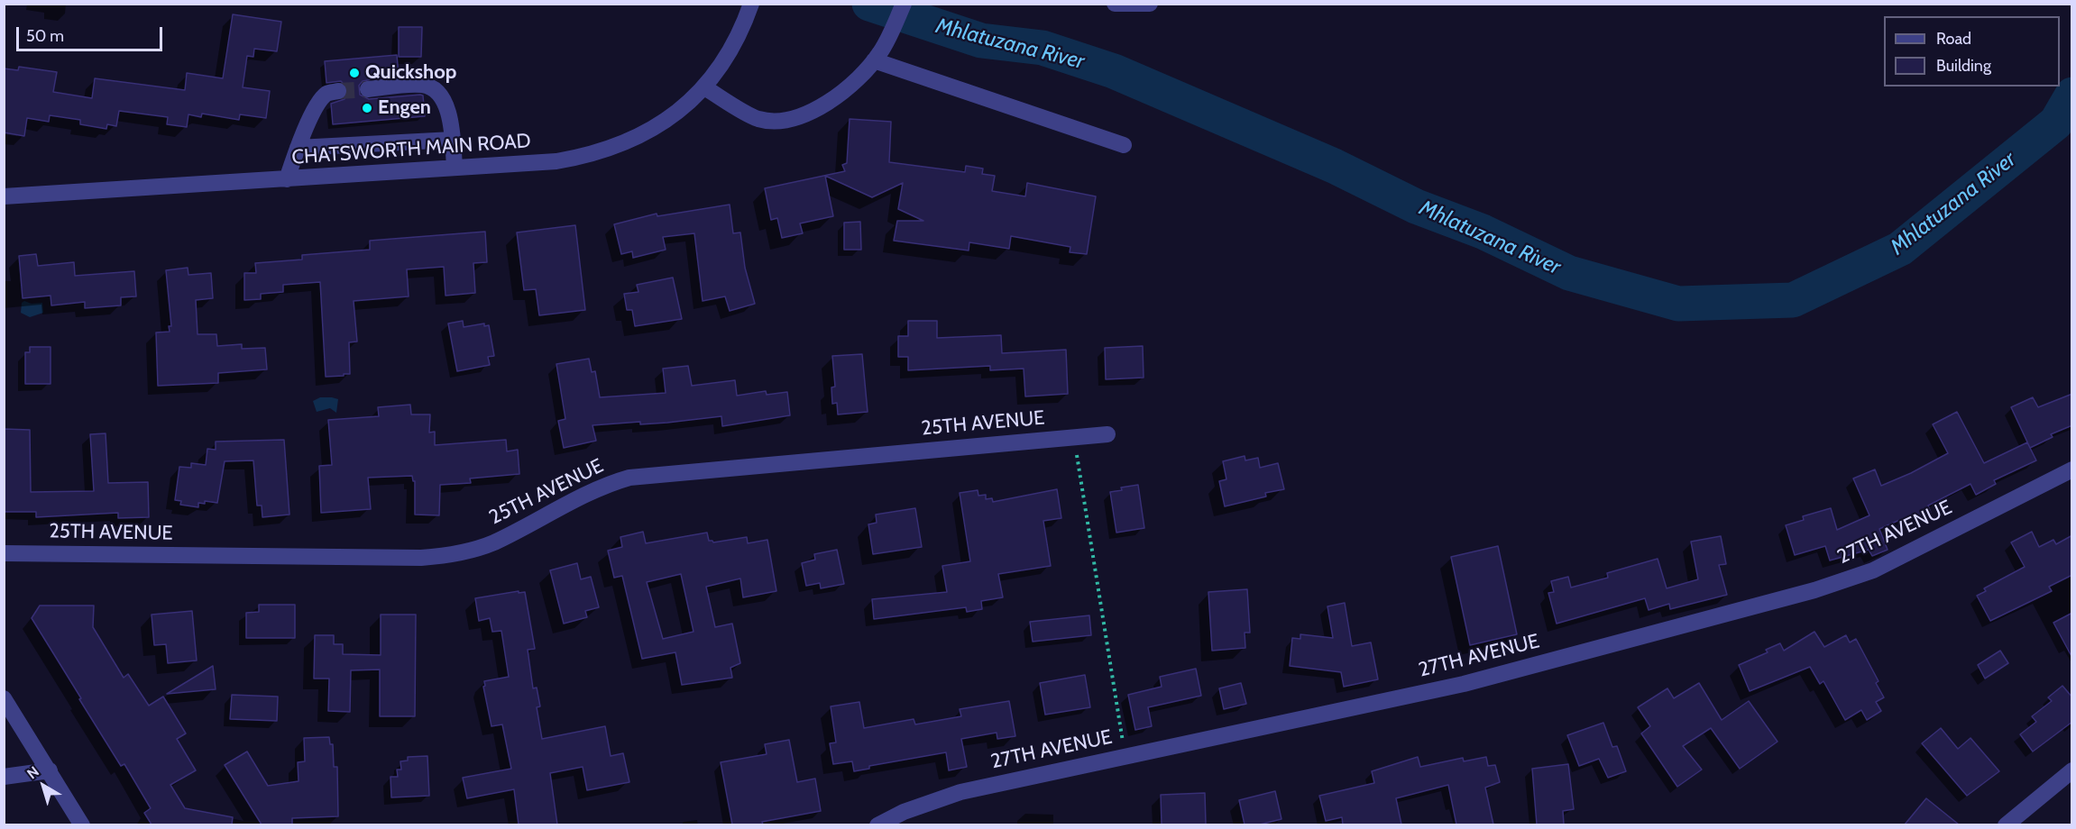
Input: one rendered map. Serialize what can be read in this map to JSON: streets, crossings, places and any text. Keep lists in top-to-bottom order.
{
  "streets": {
    "street": ["CHATSWORTH MAIN ROAD", "25TH AVENUE", "27TH AVENUE"]
  },
  "water": ["Mhlatuzana River"],
  "places": ["Quickshop", "Engen"],
  "legend": ["Road", "Building"],
  "scale_bar": "50 m",
  "north": "top left"
}
